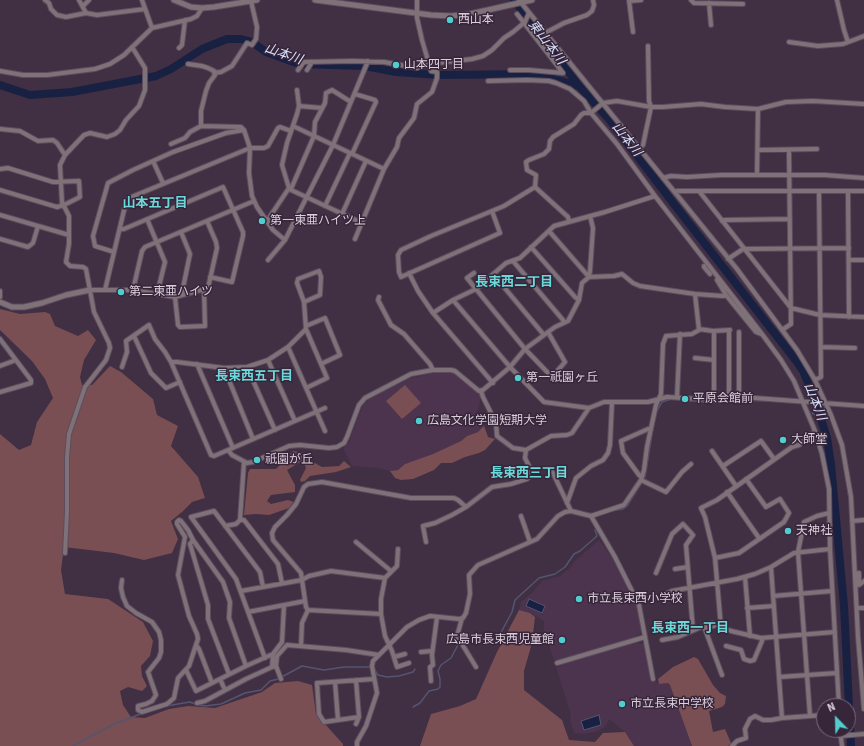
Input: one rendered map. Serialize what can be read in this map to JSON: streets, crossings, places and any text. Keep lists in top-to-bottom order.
{
  "districts": [
    "山本五丁目",
    "長束西二丁目",
    "長束西五丁目",
    "長束西三丁目",
    "長束西一丁目"
  ],
  "water": ["東山本川", "山本川"],
  "places": [
    "西山本",
    "山本四丁目",
    "第一東亜ハイツ上",
    "第二東亜ハイツ",
    "第一祇園ヶ丘",
    "平原会館前",
    "広島文化学園短期大学",
    "大師堂",
    "祇園が丘",
    "天神社",
    "市立長束西小学校",
    "広島市長束西児童館",
    "市立長束中学校"
  ],
  "north": "top left"
}
